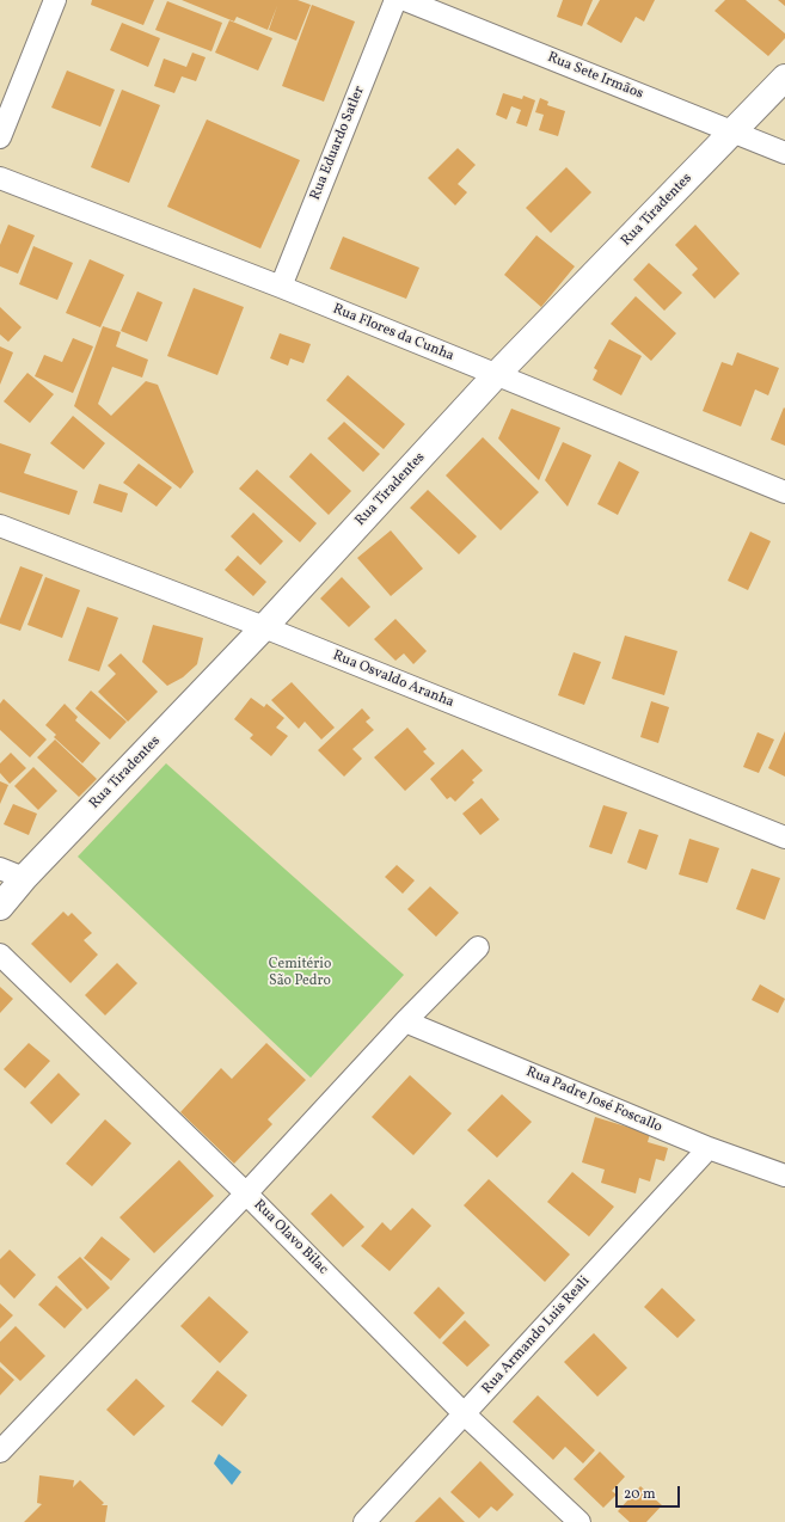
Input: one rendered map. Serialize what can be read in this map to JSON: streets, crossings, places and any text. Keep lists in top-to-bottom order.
{
  "streets": {
    "street": [
      "Rua Sete Irmãos",
      "Rua Eduardo Satler",
      "Rua Tiradentes",
      "Rua Flores da Cunha",
      "Rua Osvaldo Aranha",
      "Rua Padre José Foscallo",
      "Rua Olavo Bilac",
      "Rua Armando Luis Reali"
    ]
  },
  "crossings": [
    ["Rua Sete Irmãos", "Rua Tiradentes"],
    ["Rua Eduardo Satler", "Rua Flores da Cunha"],
    ["Rua Tiradentes", "Rua Flores da Cunha"],
    ["Rua Tiradentes", "Rua Osvaldo Aranha"],
    ["Rua Padre José Foscallo", "Rua Armando Luis Reali"],
    ["Rua Olavo Bilac", "Rua Armando Luis Reali"]
  ],
  "parks": ["Cemitério São Pedro"],
  "scale_bar": "20 m"
}
